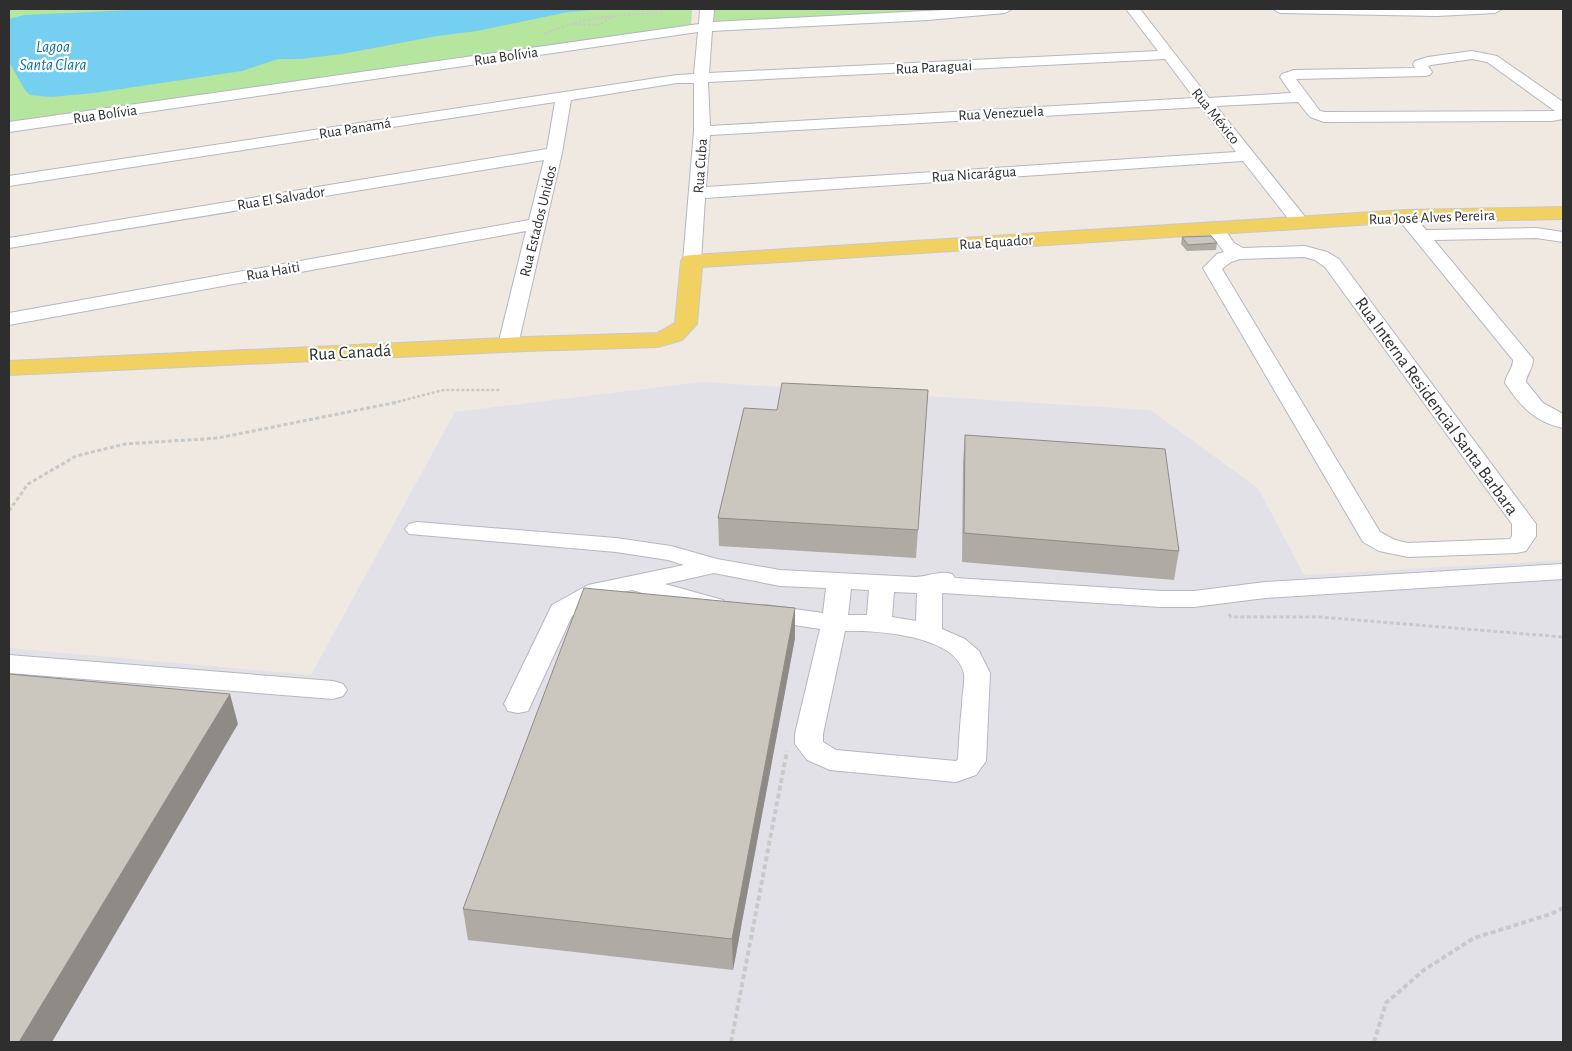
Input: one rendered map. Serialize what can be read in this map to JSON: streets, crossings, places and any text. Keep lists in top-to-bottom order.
{
  "streets": {
    "main road": [
      "Rua Cuba",
      "Rua José Alves Pereira",
      "Rua Equador",
      "Rua Canadá"
    ],
    "street": [
      "Rua Bolívia",
      "Rua Paraguai",
      "Rua Venezuela",
      "Rua México",
      "Rua Panamá",
      "Rua Nicarágua",
      "Rua El Salvador",
      "Rua Estados Unidos",
      "Rua Haiti",
      "Rua Interna Residencial Santa Barbara"
    ]
  },
  "crossings": [
    ["Rua Bolívia", "Rua Cuba"],
    ["Rua Paraguai", "Rua México"],
    ["Rua Paraguai", "Rua Panamá"],
    ["Rua Paraguai", "Rua Cuba"],
    ["Rua Venezuela", "Rua México"],
    ["Rua Venezuela", "Rua Cuba"],
    ["Rua México", "Rua Nicarágua"],
    ["Rua México", "Rua José Alves Pereira"],
    ["Rua México", "Rua Equador"],
    ["Rua Panamá", "Rua Cuba"],
    ["Rua Panamá", "Rua Estados Unidos"],
    ["Rua Cuba", "Rua Nicarágua"],
    ["Rua Cuba", "Rua Equador"],
    ["Rua Cuba", "Rua Canadá"],
    ["Rua El Salvador", "Rua Estados Unidos"],
    ["Rua José Alves Pereira", "Rua Equador"],
    ["Rua Estados Unidos", "Rua Haiti"],
    ["Rua Estados Unidos", "Rua Canadá"],
    ["Rua Equador", "Rua Interna Residencial Santa Barbara"]
  ],
  "water": ["Lagoa Santa Clara"]
}
